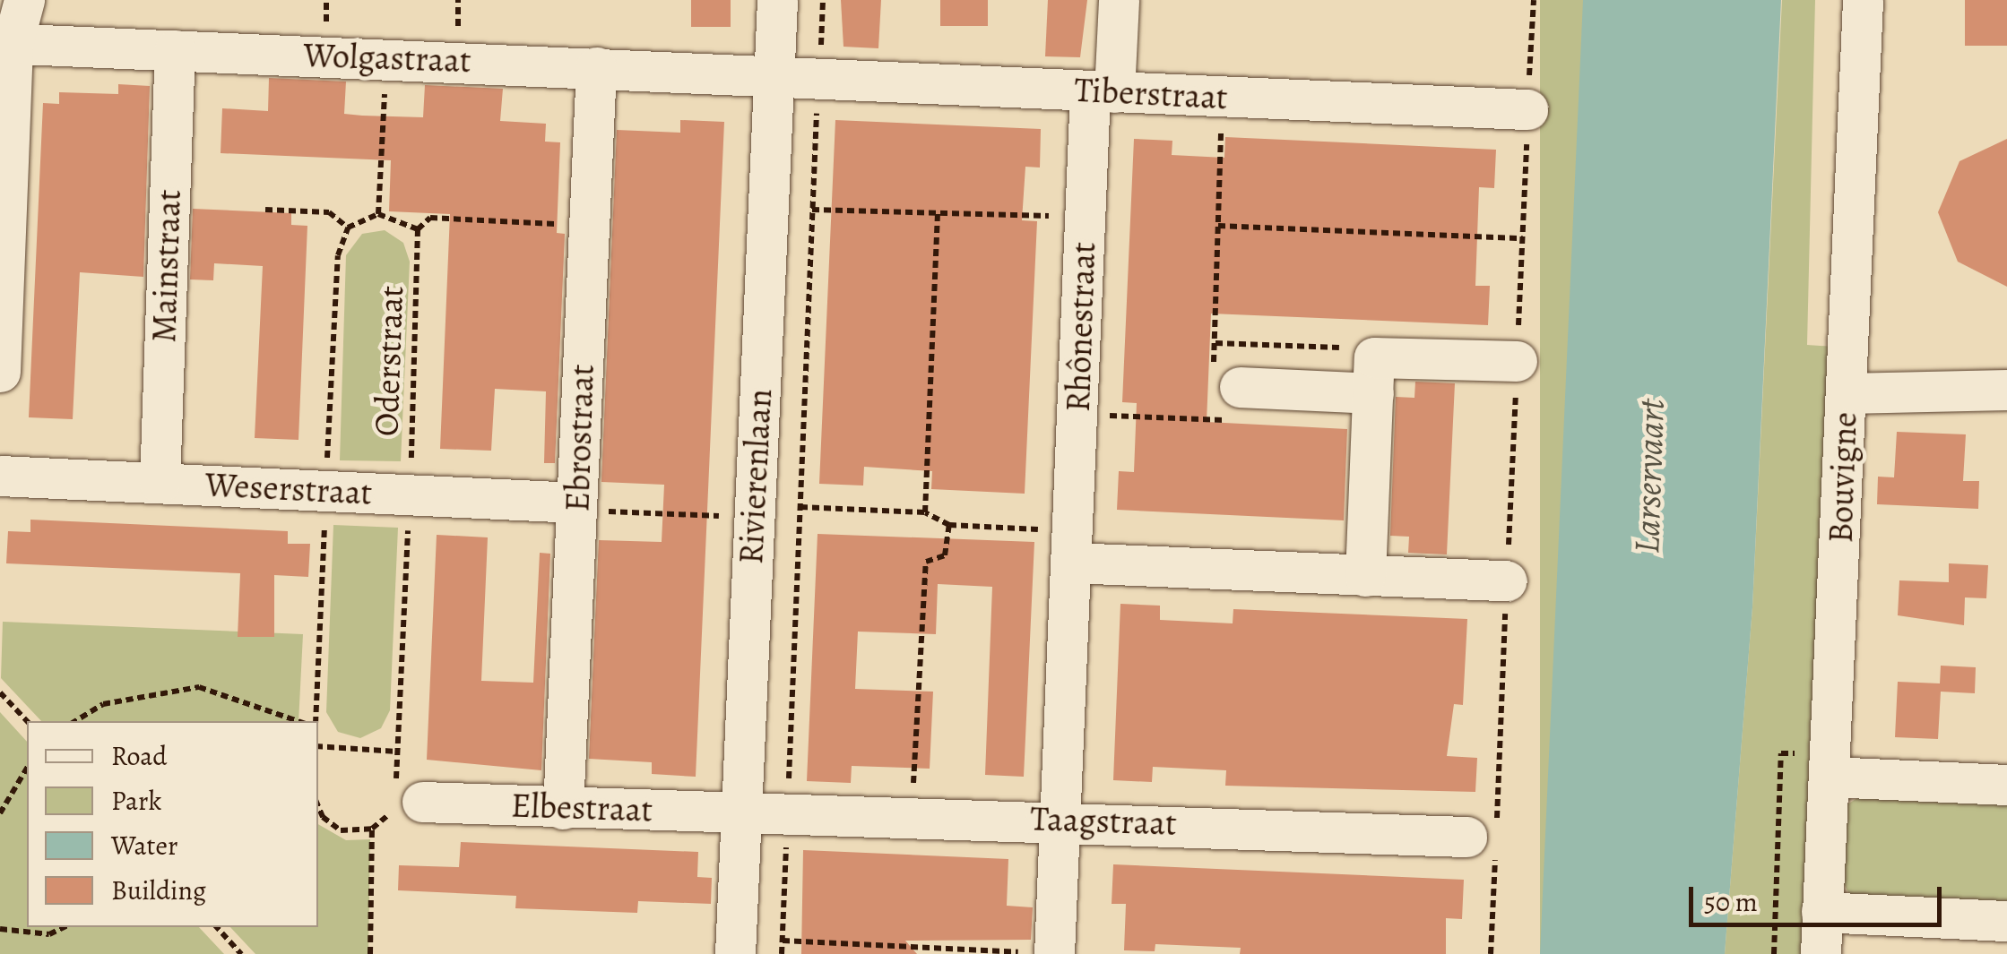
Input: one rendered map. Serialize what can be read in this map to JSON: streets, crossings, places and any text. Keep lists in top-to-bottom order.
{
  "streets": {
    "street": [
      "Wolgastraat",
      "Tiberstraat",
      "Mainstraat",
      "Rhônestraat",
      "Ebrostraat",
      "Rivierenlaan",
      "Bouvigne",
      "Weserstraat",
      "Elbestraat",
      "Taagstraat"
    ],
    "path": ["Oderstraat"]
  },
  "crossings": [
    ["Wolgastraat", "Tiberstraat"],
    ["Wolgastraat", "Mainstraat"],
    ["Wolgastraat", "Ebrostraat"],
    ["Wolgastraat", "Rivierenlaan"],
    ["Tiberstraat", "Rhônestraat"],
    ["Tiberstraat", "Rivierenlaan"],
    ["Mainstraat", "Weserstraat"],
    ["Rhônestraat", "Taagstraat"],
    ["Oderstraat", "Weserstraat"],
    ["Oderstraat", "Elbestraat"],
    ["Ebrostraat", "Weserstraat"],
    ["Ebrostraat", "Elbestraat"],
    ["Rivierenlaan", "Elbestraat"],
    ["Rivierenlaan", "Taagstraat"],
    ["Elbestraat", "Taagstraat"]
  ],
  "water": ["Larservaart"],
  "legend": [
    "Road",
    "Park",
    "Water",
    "Building"
  ],
  "scale_bar": "50 m"
}
